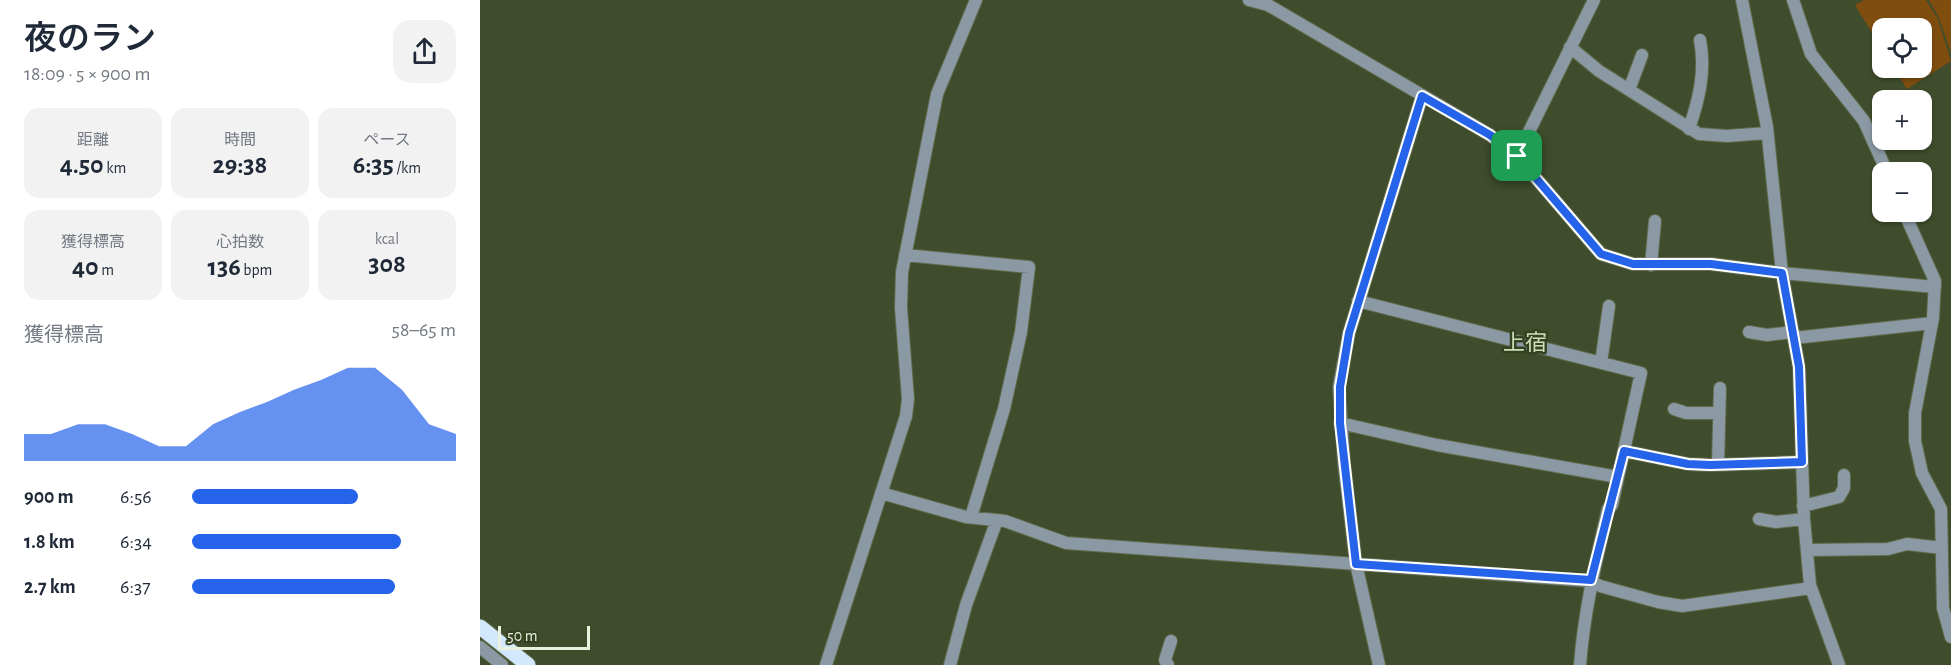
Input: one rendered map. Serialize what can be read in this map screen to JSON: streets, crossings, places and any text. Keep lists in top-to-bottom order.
{
  "districts": ["上宿"],
  "scale_bar": "50 m",
  "page": {
    "heading": ["夜のラン", "18:09 · 5 × 900 m"],
    "map_buttons": ["+", "−"],
    "stats": [
      ["距離", "4.50 km"],
      ["時間", "29:38"],
      ["ペース", "6:35 /km"],
      ["獲得標高", "40 m"],
      ["心拍数", "136 bpm"],
      ["kcal", "308"]
    ],
    "chart": ["獲得標高", "58–65 m"],
    "list": [
      {
        "name": "900 m",
        "note": "6:56"
      },
      {
        "name": "1.8 km",
        "note": "6:34"
      },
      {
        "name": "2.7 km",
        "note": "6:37"
      }
    ],
    "scale": "50 m"
  }
}
